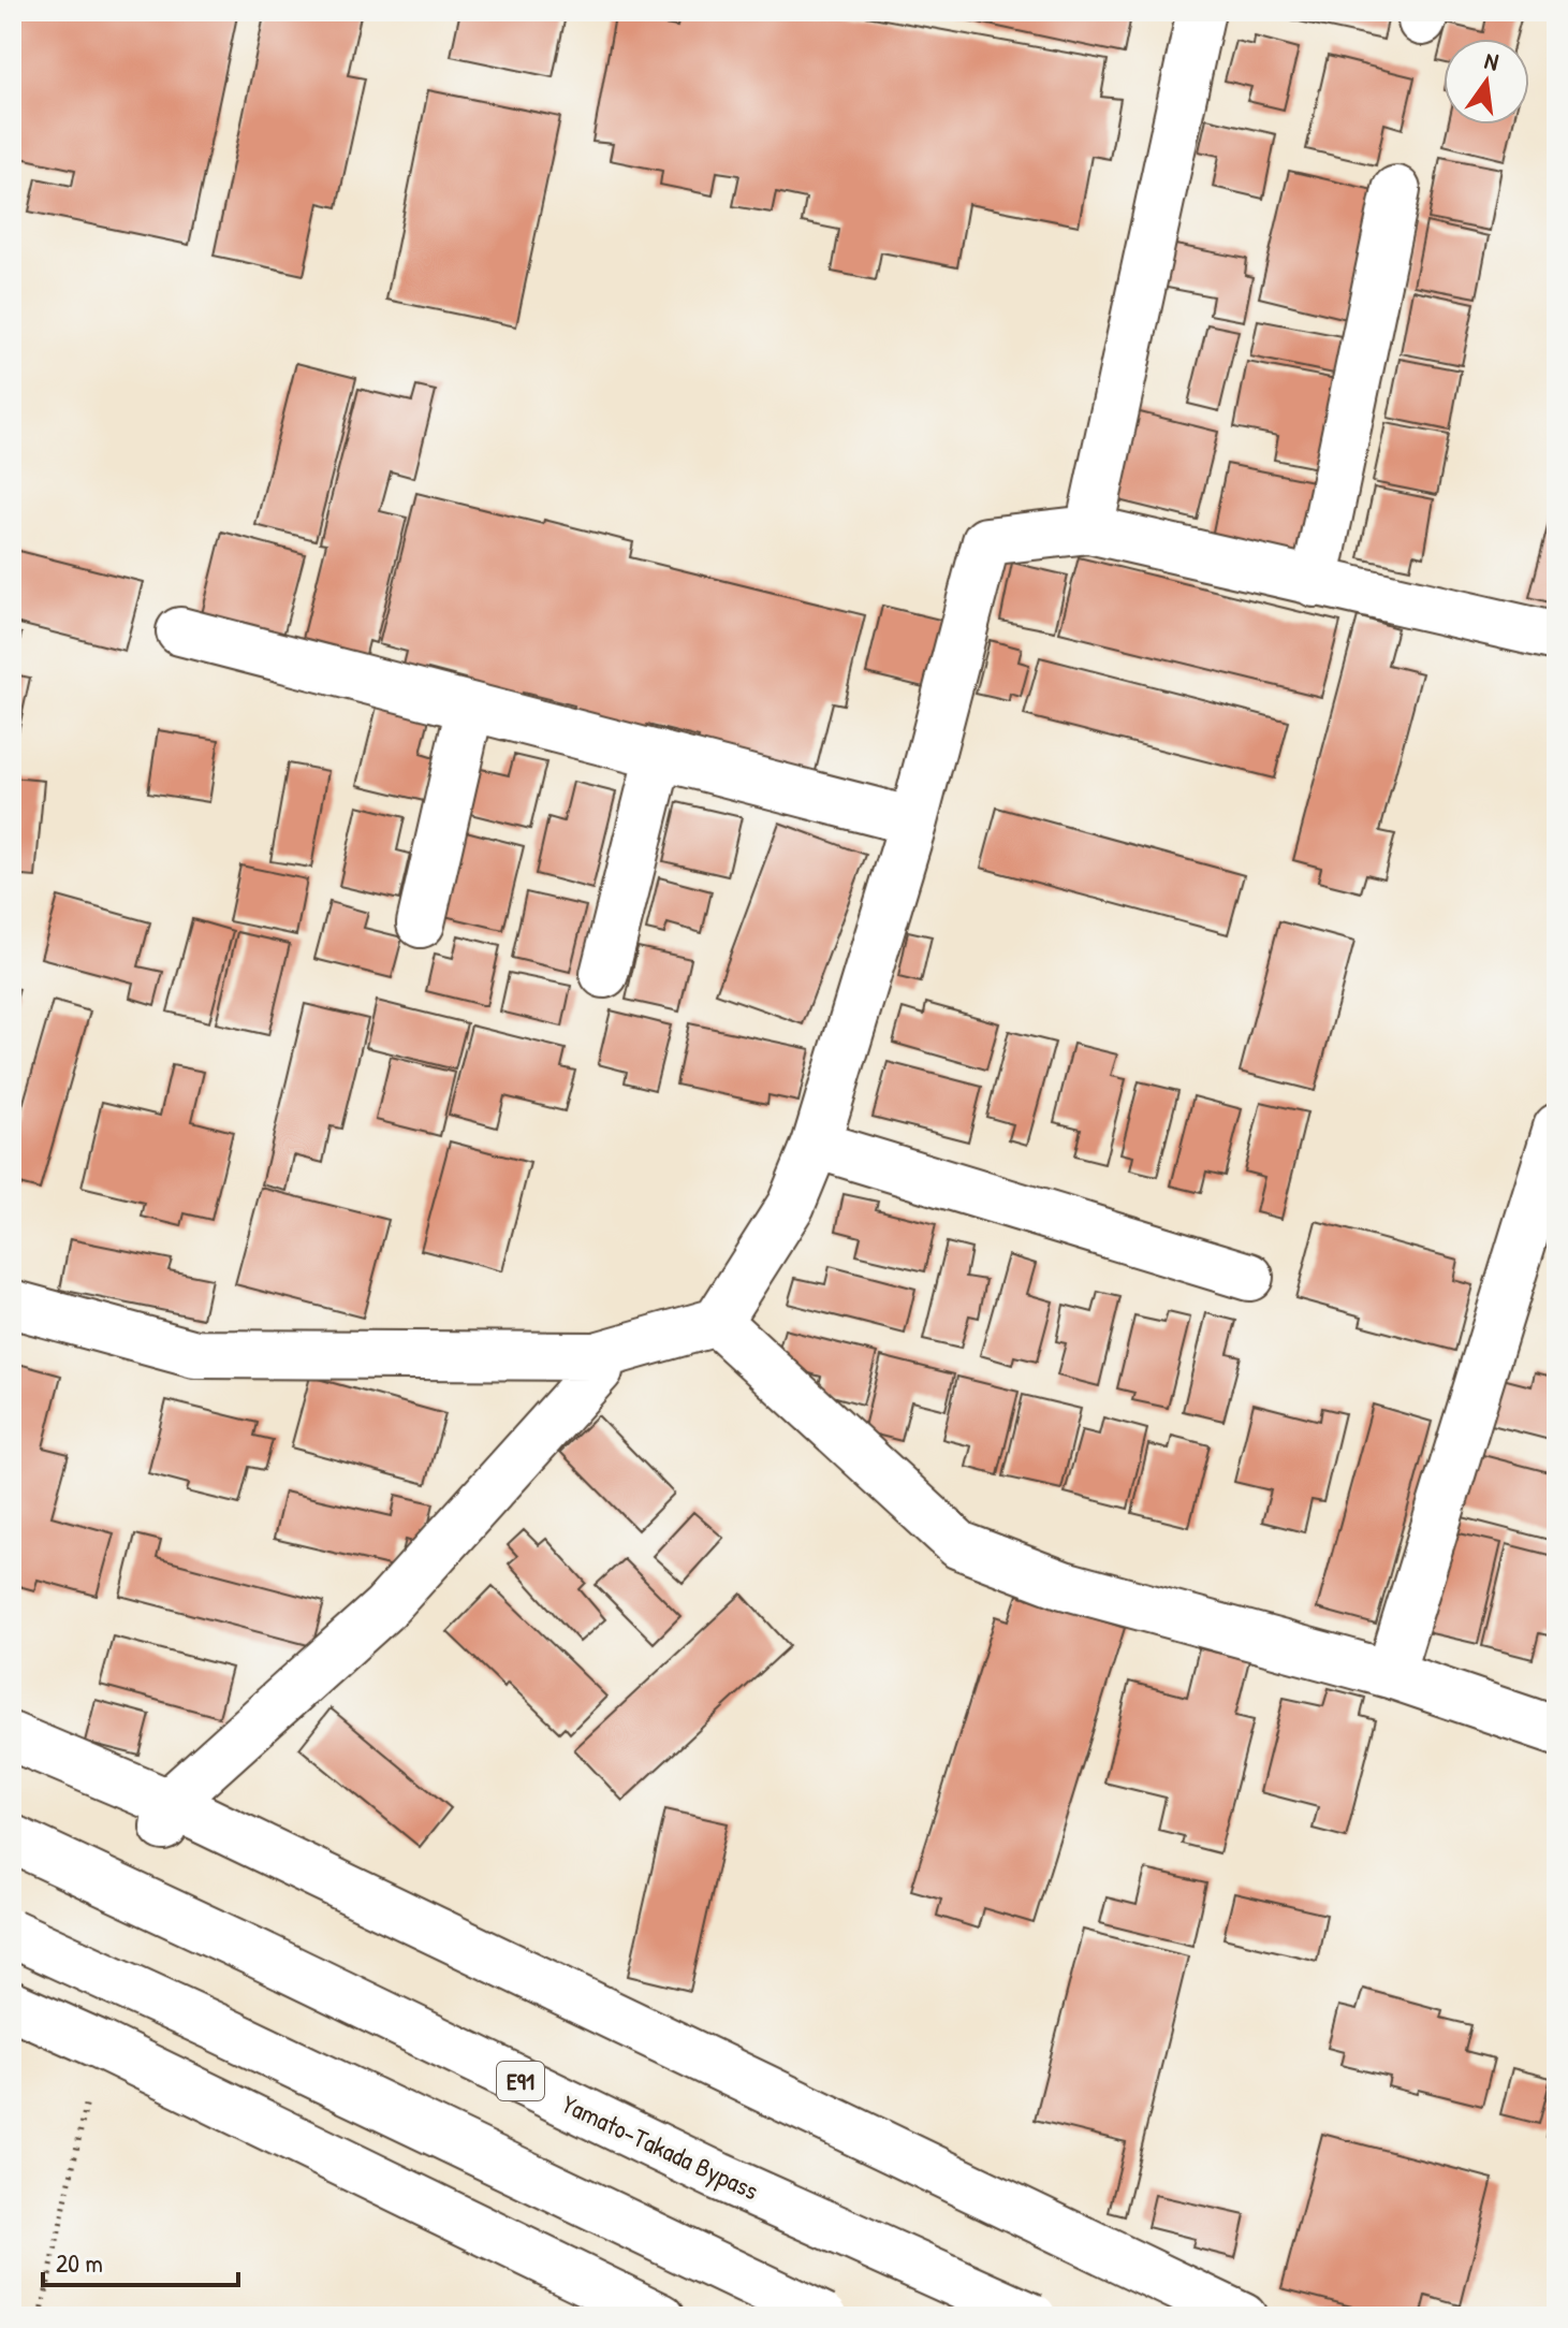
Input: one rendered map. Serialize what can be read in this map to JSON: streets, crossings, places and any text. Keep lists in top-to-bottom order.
{
  "streets": {
    "main road": ["E91", "Yamato-Takada Bypass"]
  },
  "scale_bar": "20 m",
  "north": "top"
}
